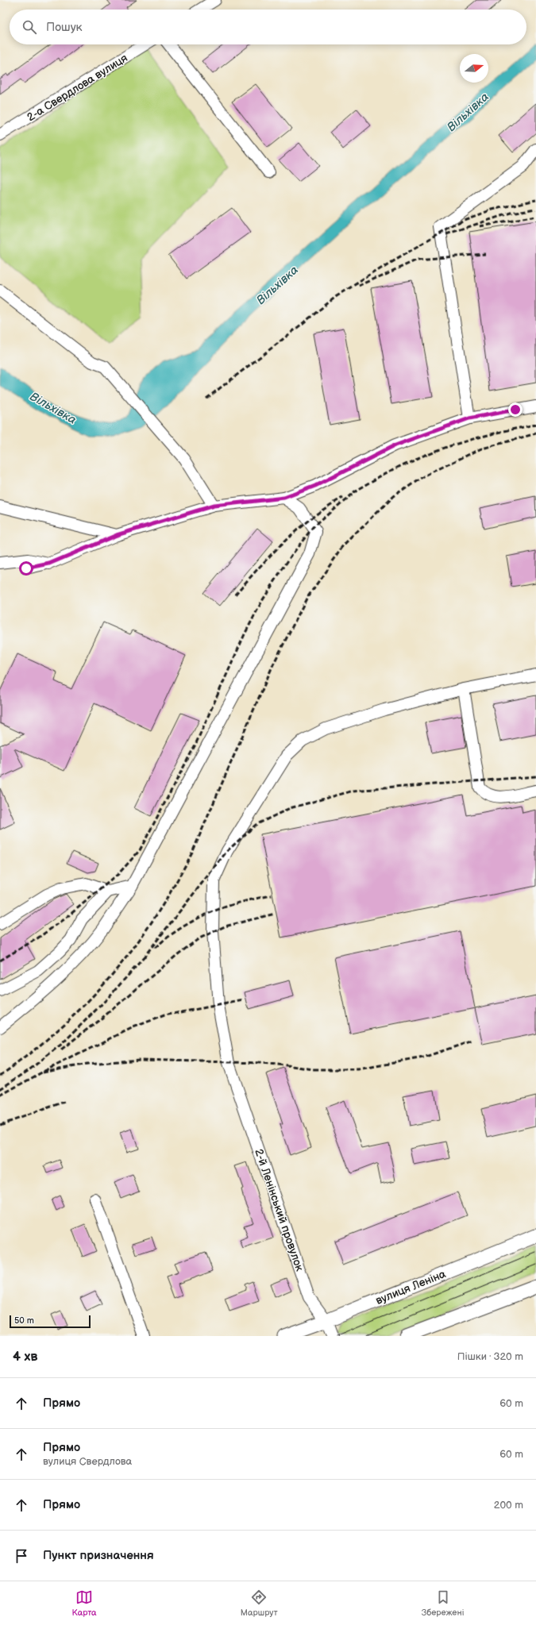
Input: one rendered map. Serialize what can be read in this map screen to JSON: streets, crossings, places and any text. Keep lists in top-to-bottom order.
{
  "streets": {
    "main road": ["вулиця Леніна"],
    "street": ["2-а Свердлова вулиця", "2-й Ленінський провулок"]
  },
  "crossings": [
    ["2-й Ленінський провулок", "вулиця Леніна"]
  ],
  "water": ["Вільхівка"],
  "scale_bar": "50 m",
  "north": "right",
  "page": {
    "search": "Пошук",
    "scale": "50 m",
    "heading": ["4 хв", "Пішки · 320 m"],
    "list": [
      ["Прямо", "60 m"],
      ["Прямо", "вулиця Свердлова", "60 m"],
      ["Прямо", "200 m"],
      "Пункт призначення"
    ],
    "nav": ["Карта", "Маршрут", "Збережені"]
  }
}
